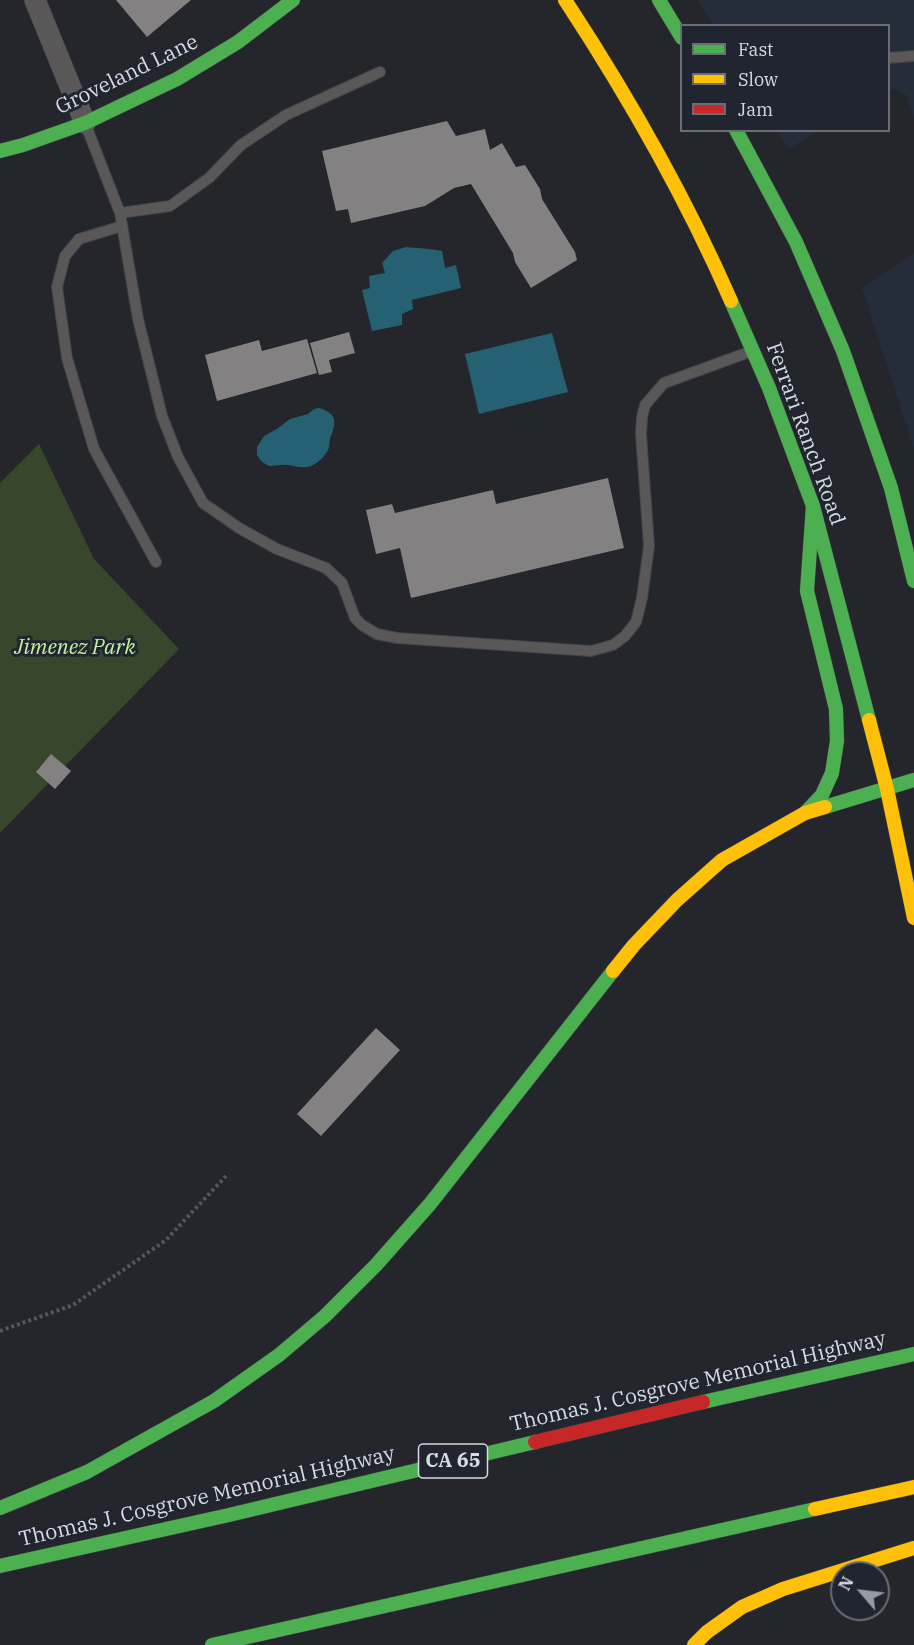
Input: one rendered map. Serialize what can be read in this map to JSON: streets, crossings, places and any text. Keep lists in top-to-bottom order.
{
  "streets": {
    "main road": [
      "Groveland Lane",
      "Ferrari Ranch Road",
      "Thomas J. Cosgrove Memorial Highway",
      "CA 65"
    ]
  },
  "parks": ["Jimenez Park"],
  "legend": ["Fast", "Slow", "Jam"],
  "north": "top left"
}
